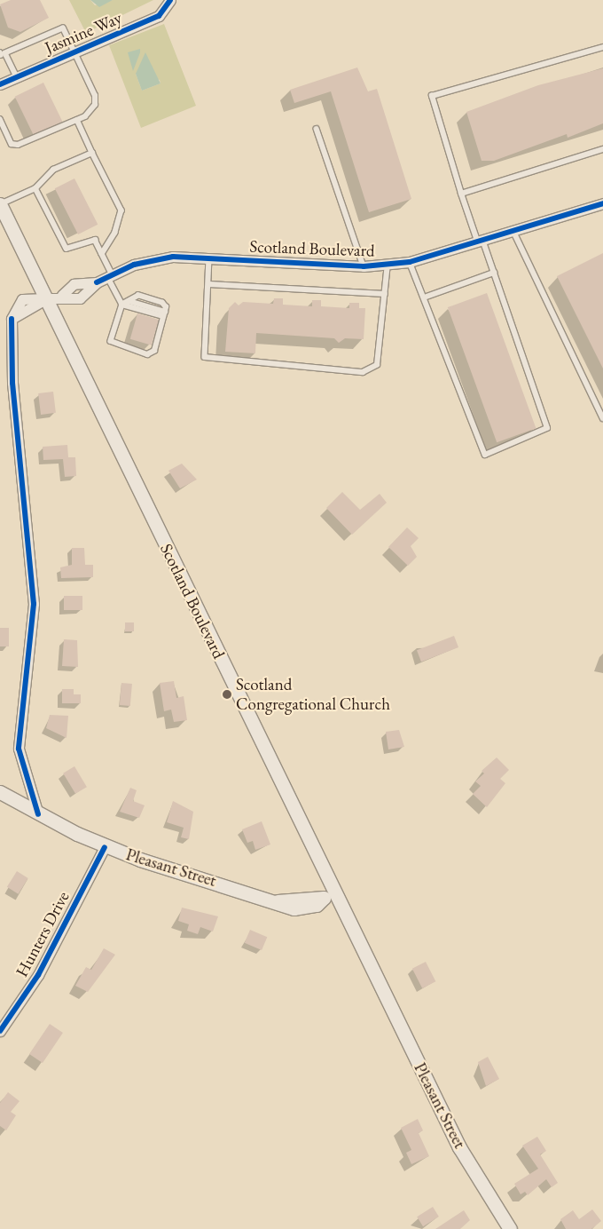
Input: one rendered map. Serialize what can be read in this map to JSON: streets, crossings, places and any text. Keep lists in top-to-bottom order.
{
  "streets": {
    "main road": ["Scotland Boulevard", "Pleasant Street"],
    "street": ["Jasmine Way", "Hunters Drive"]
  },
  "crossings": [
    ["Scotland Boulevard", "Pleasant Street"],
    ["Pleasant Street", "Hunters Drive"]
  ],
  "places": ["Scotland Congregational Church"]
}
